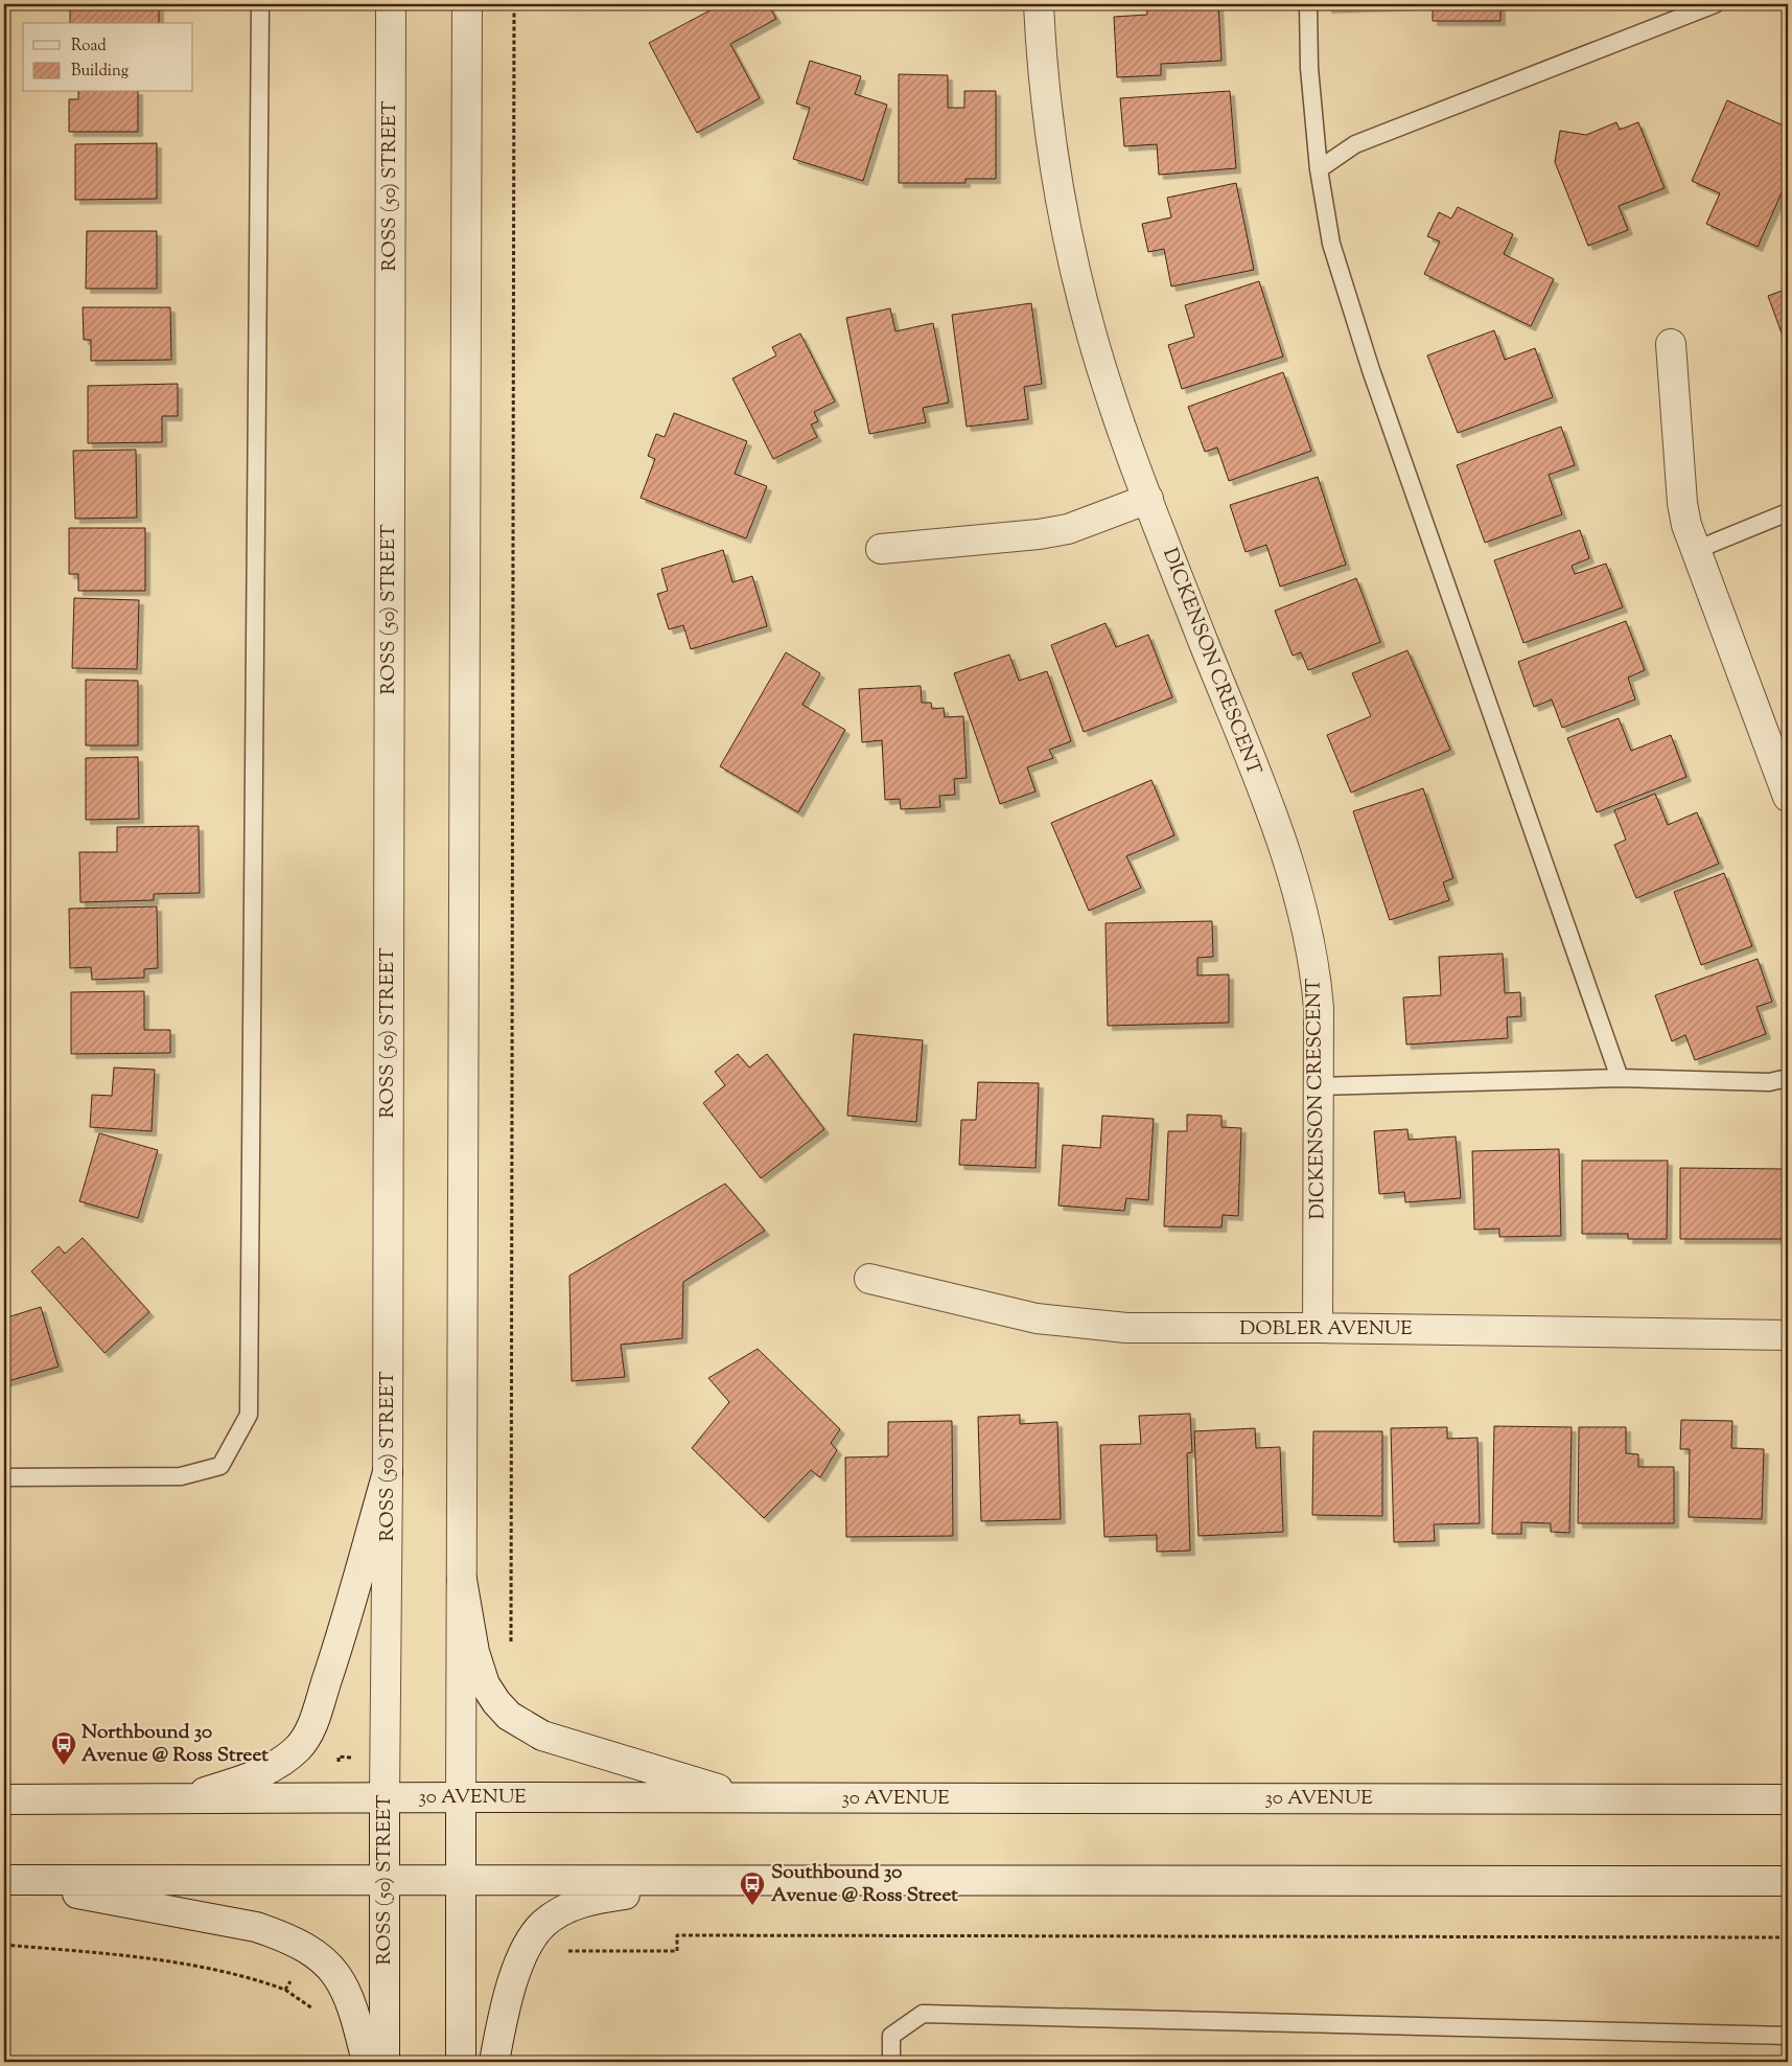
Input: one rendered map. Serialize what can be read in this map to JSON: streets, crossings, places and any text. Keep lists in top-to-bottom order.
{
  "streets": {
    "street": [
      "ROSS (50) STREET",
      "DICKENSON CRESCENT",
      "DOBLER AVENUE",
      "30 AVENUE"
    ]
  },
  "crossings": [
    ["ROSS (50) STREET", "30 AVENUE"],
    ["DICKENSON CRESCENT", "DOBLER AVENUE"]
  ],
  "places": {
    "bus stop": ["Northbound 30 Avenue @ Ross Street", "Southbound 30 Avenue @ Ross Street"]
  },
  "legend": ["Road", "Building"]
}
